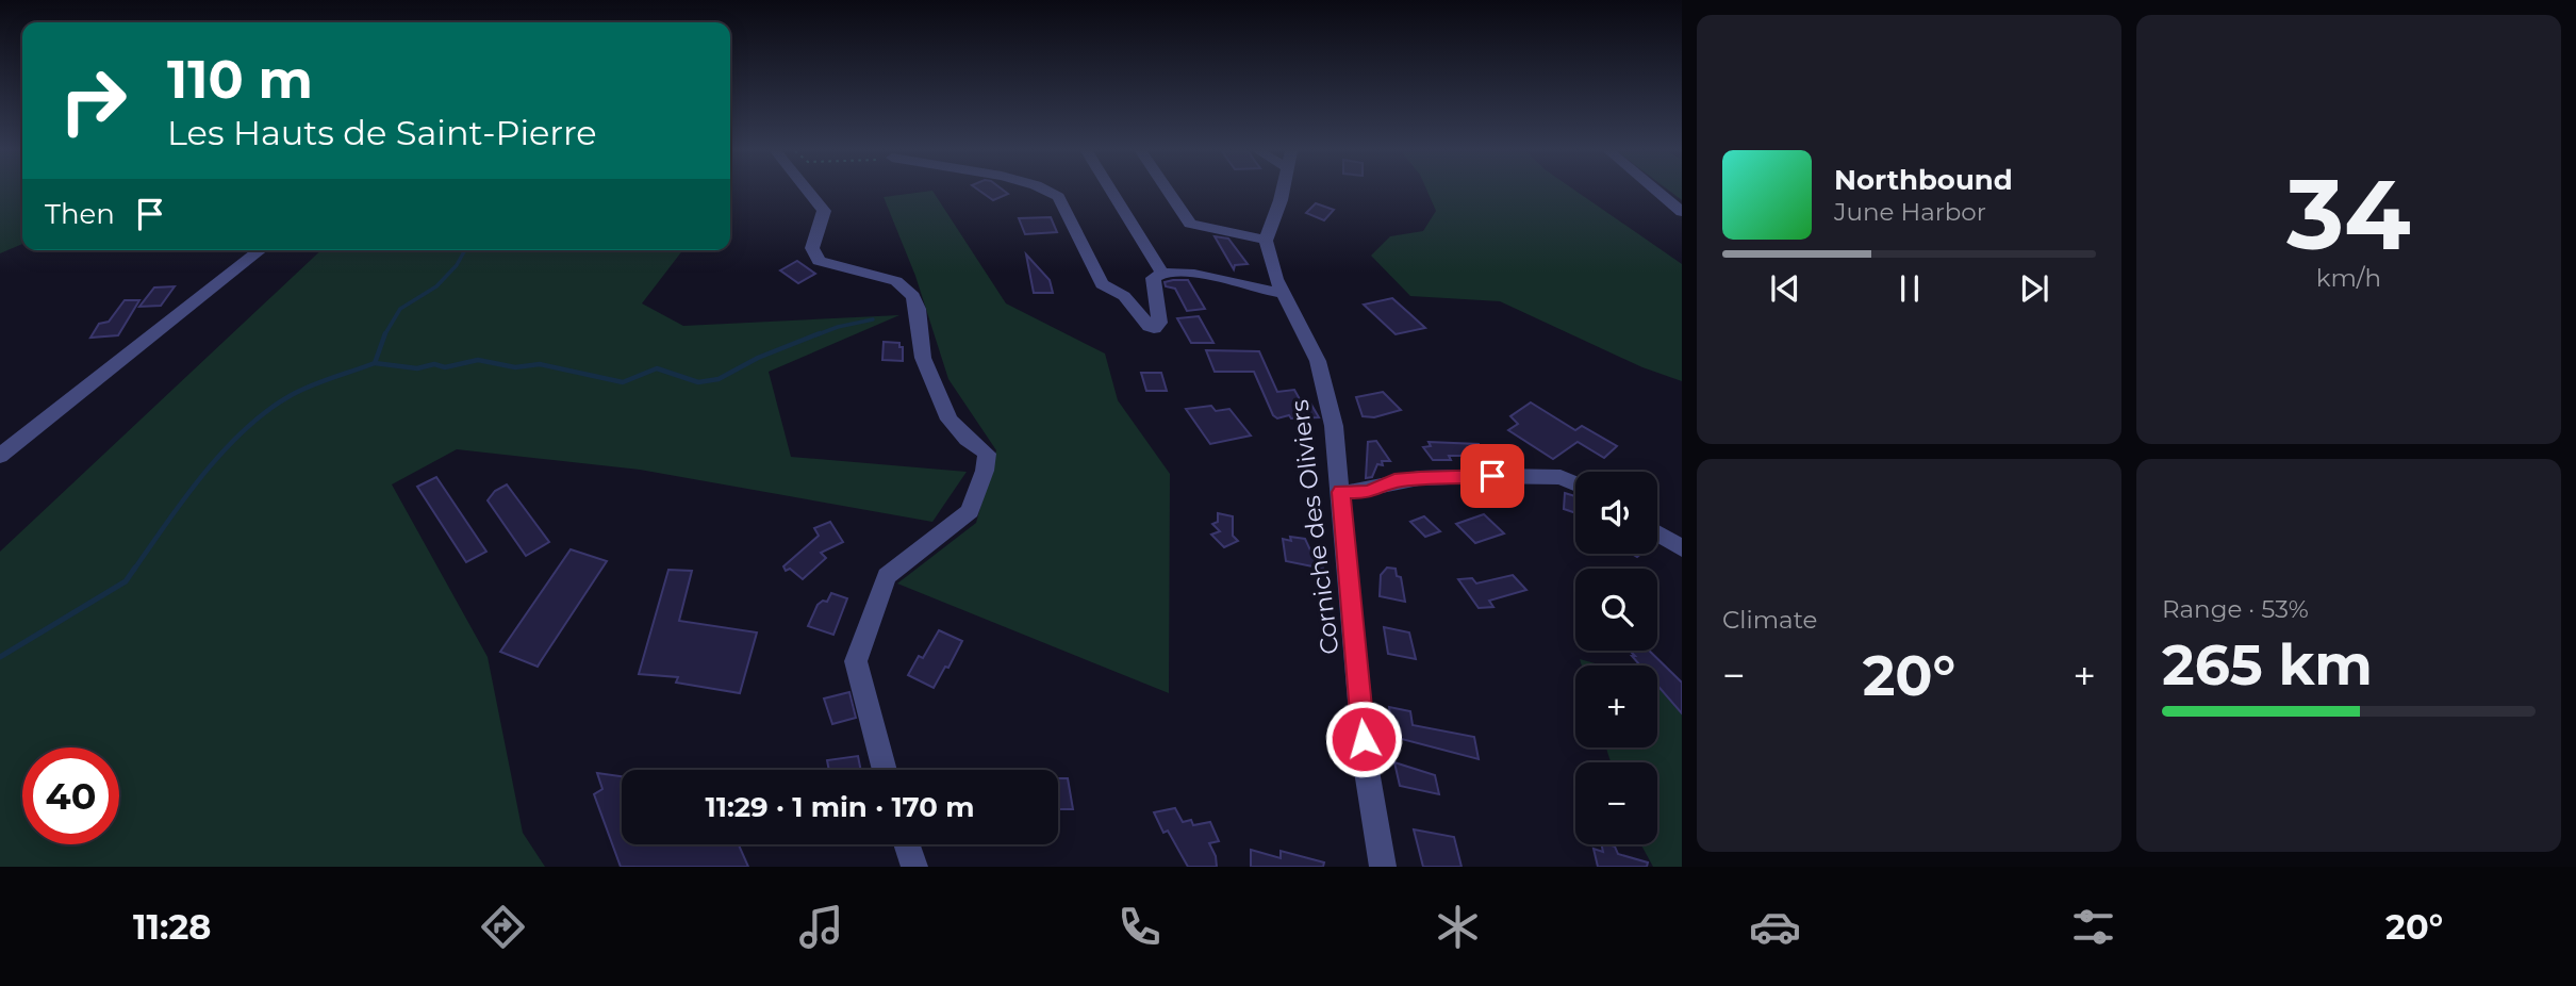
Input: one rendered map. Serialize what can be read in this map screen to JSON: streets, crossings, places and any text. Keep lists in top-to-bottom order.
{
  "streets": {
    "street": ["Corniche des Oliviers"]
  },
  "page": {
    "tile": [
      ["34", "km/h"],
      "Climate",
      ["Range · 53%", "265 km"]
    ],
    "turn": ["110 m", "Les Hauts de Saint-Pierre"],
    "song": ["Northbound", "June Harbor"],
    "then": "Then",
    "map_buttons": ["+", "−"],
    "heat": ["−", "20°", "+"],
    "limit": "40",
    "trip": "11:29 · 1 min · 170 m",
    "tabs": ["11:28", "20°"]
  }
}
